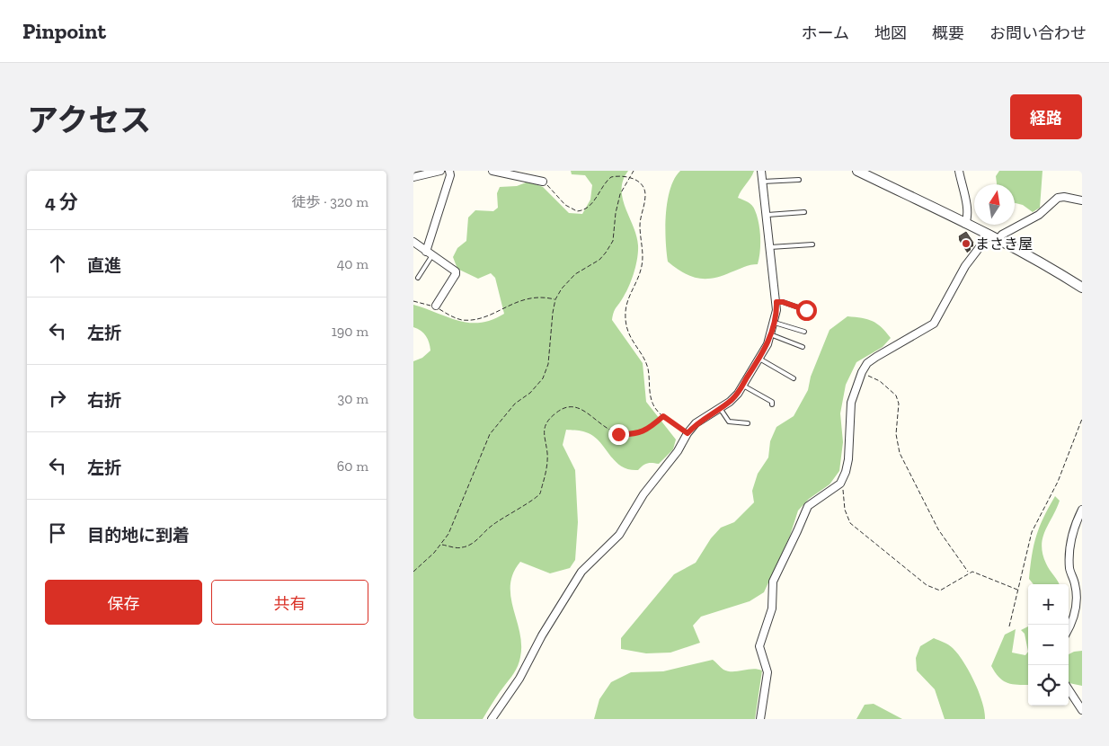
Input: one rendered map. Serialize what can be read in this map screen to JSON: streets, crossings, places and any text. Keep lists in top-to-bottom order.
{
  "places": ["まさき屋"],
  "north": "top",
  "page": {
    "header": "Pinpoint",
    "nav": [
      "ホーム",
      "地図",
      "概要",
      "お問い合わせ"
    ],
    "title": "アクセス",
    "buttons": [
      "経路",
      ["保存", "共有"]
    ],
    "heading": ["4 分", "徒歩 · 320 m"],
    "list": [
      ["直進", "40 m"],
      ["左折", "190 m"],
      ["右折", "30 m"],
      ["左折", "60 m"],
      "目的地に到着"
    ],
    "map_buttons": ["+", "−"]
  }
}
